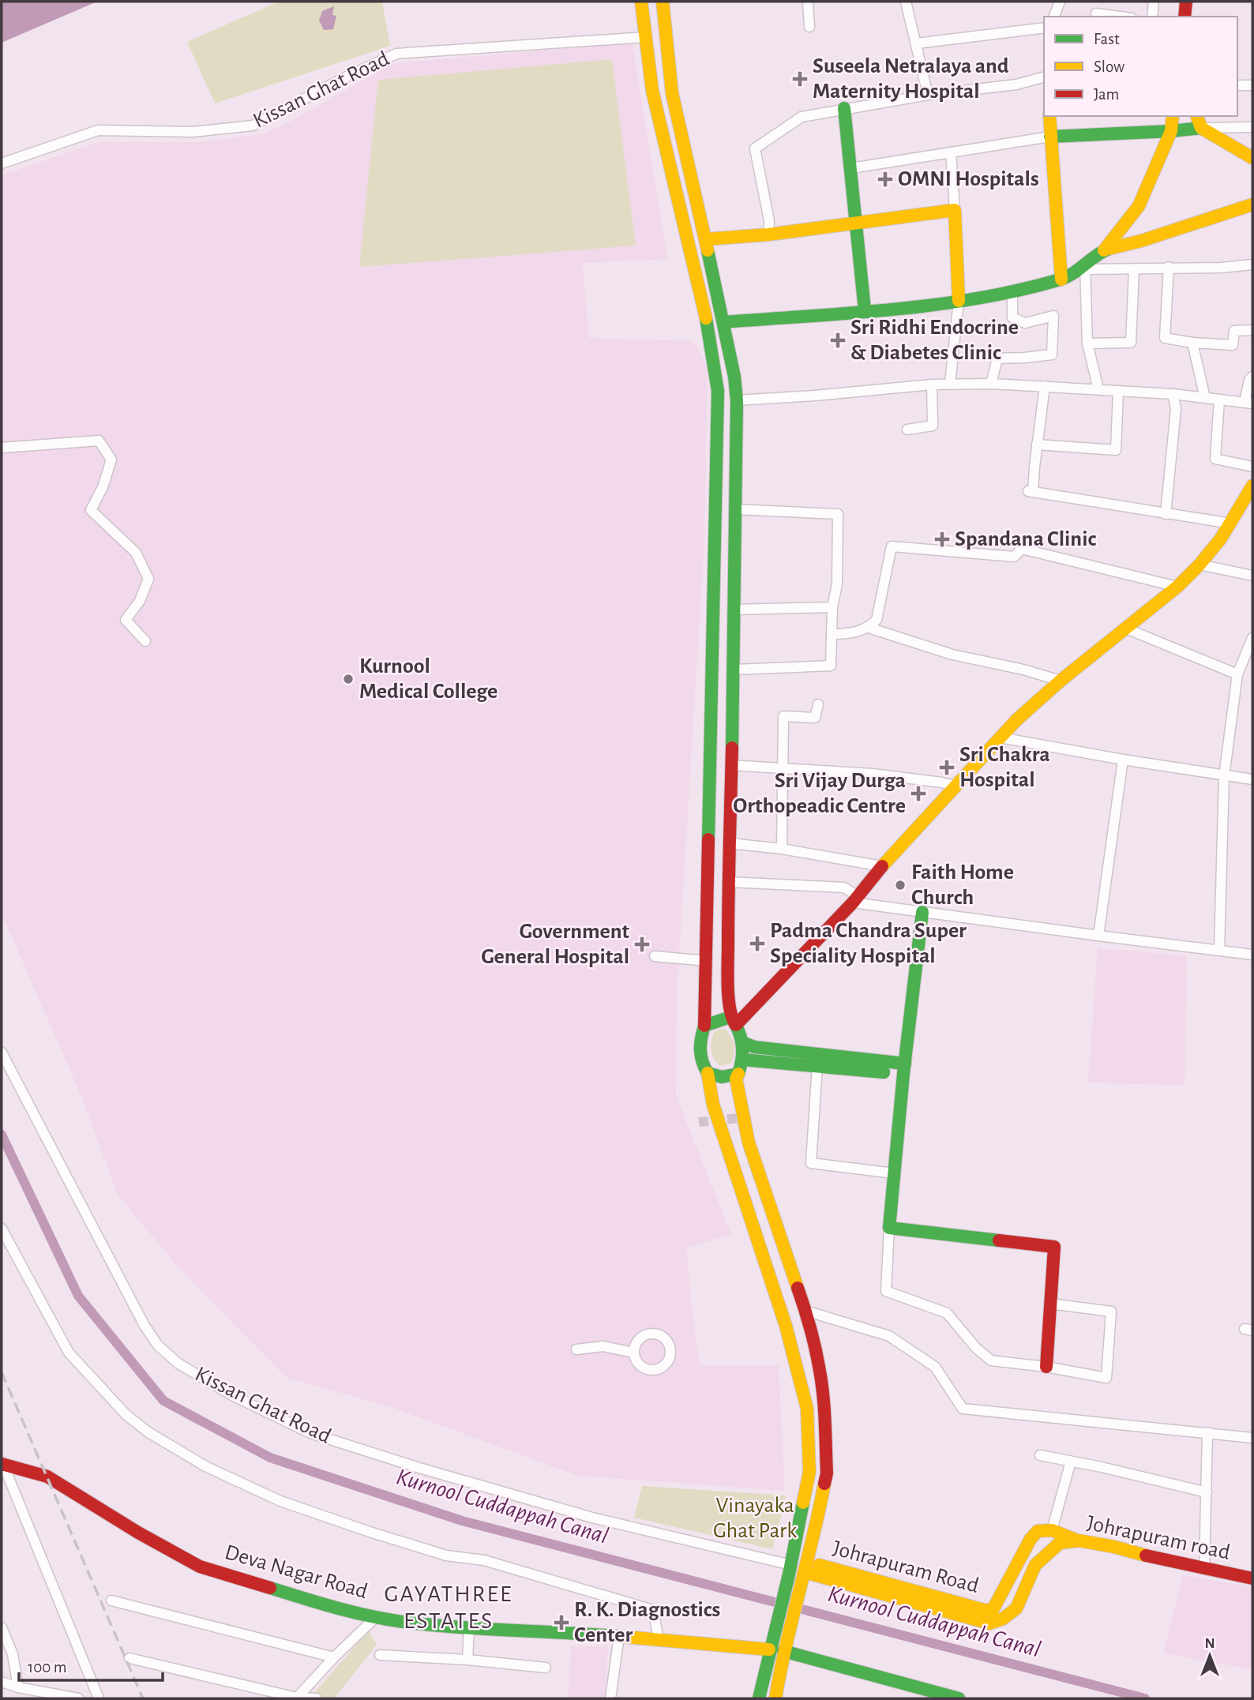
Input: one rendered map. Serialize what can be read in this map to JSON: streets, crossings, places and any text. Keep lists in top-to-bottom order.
{
  "streets": {
    "street": [
      "Kissan Ghat Road",
      "Johrapuram road",
      "Johrapuram Road",
      "Deva Nagar Road"
    ]
  },
  "crossings": [
    ["Johrapuram road", "Johrapuram Road"]
  ],
  "districts": ["GAYATHREE ESTATES"],
  "water": ["Kurnool Cuddappah Canal"],
  "parks": ["Vinayaka Ghat Park"],
  "places": {
    "health": [
      "Suseela Netralaya and Maternity Hospital",
      "OMNI Hospitals",
      "Sri Ridhi Endocrine & Diabetes Clinic",
      "Spandana Clinic",
      "Sri Chakra Hospital",
      "Sri Vijay Durga Orthopeadic Centre",
      "Padma Chandra Super Speciality Hospital",
      "Government General Hospital",
      "R. K. Diagnostics Center"
    ],
    "other": ["Kurnool Medical College", "Faith Home Church"]
  },
  "legend": ["Fast", "Slow", "Jam"],
  "scale_bar": "100 m",
  "north": "top"
}
